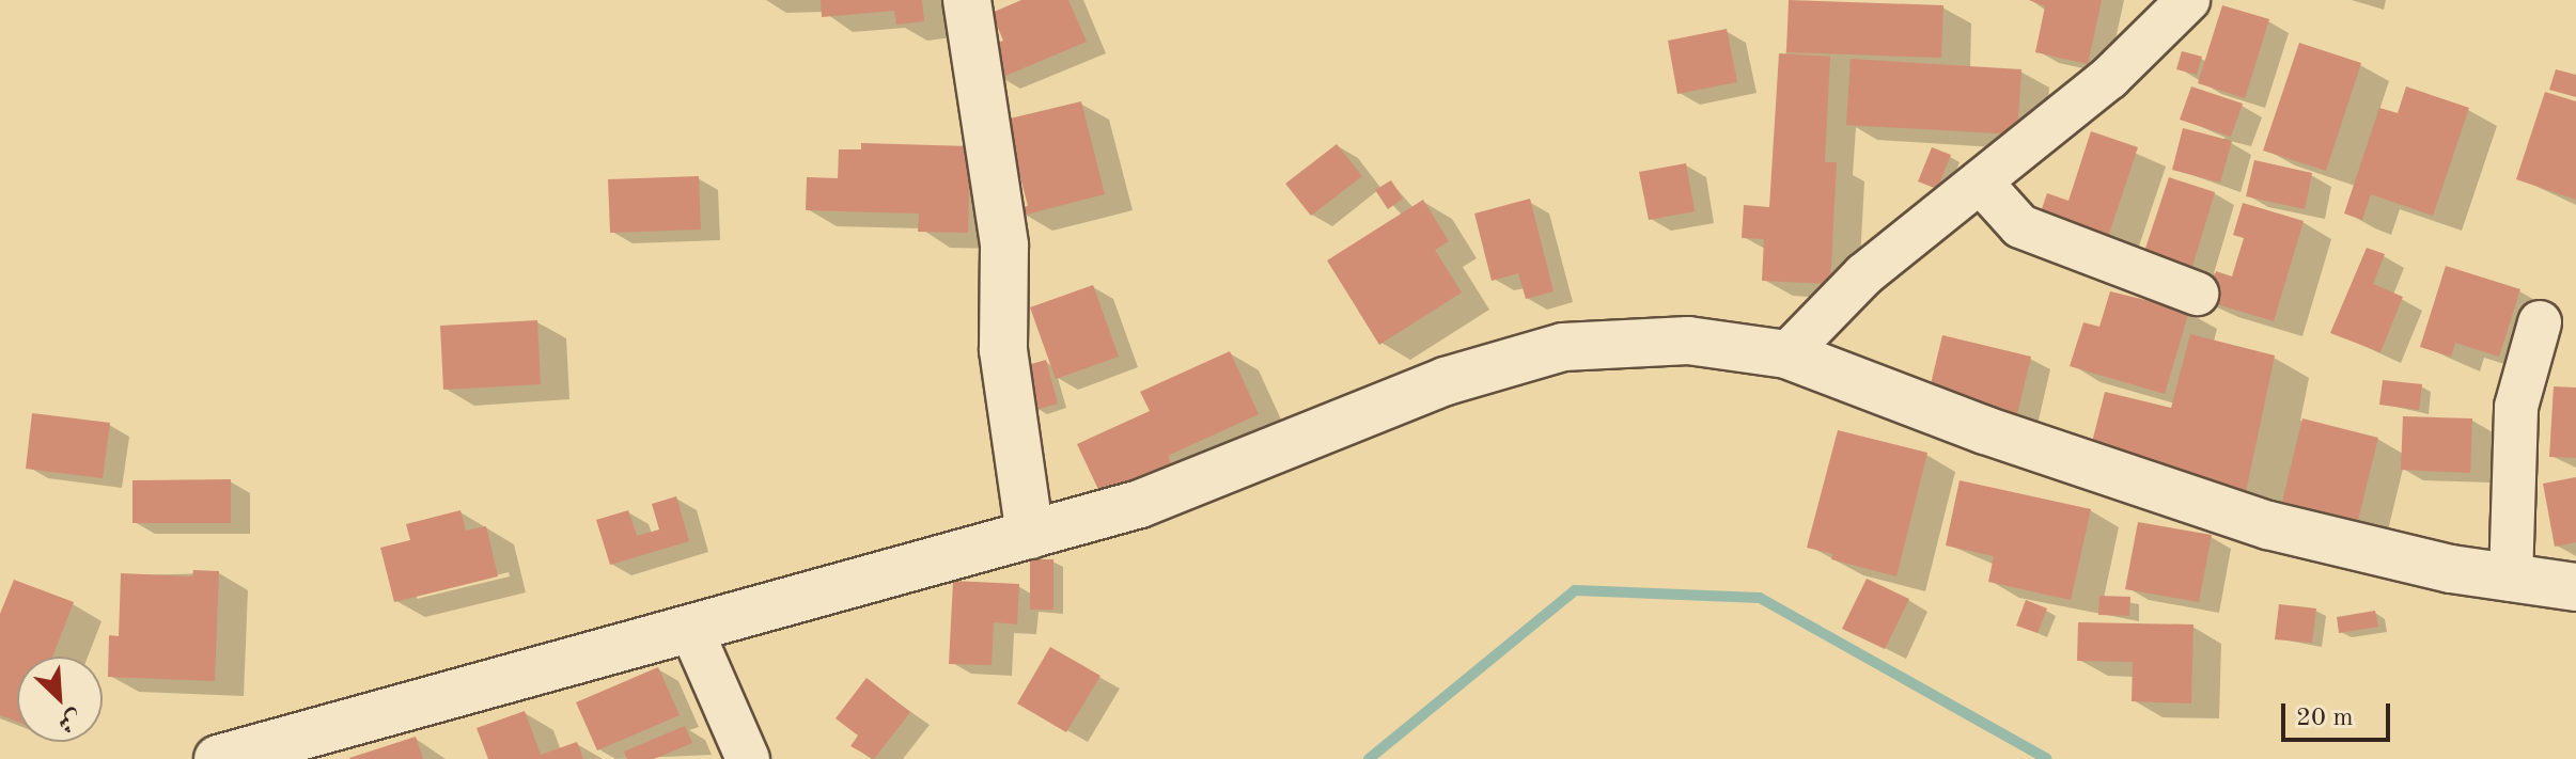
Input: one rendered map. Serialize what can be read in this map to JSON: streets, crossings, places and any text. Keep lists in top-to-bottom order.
{
  "scale_bar": "20 m",
  "north": "bottom right"
}
